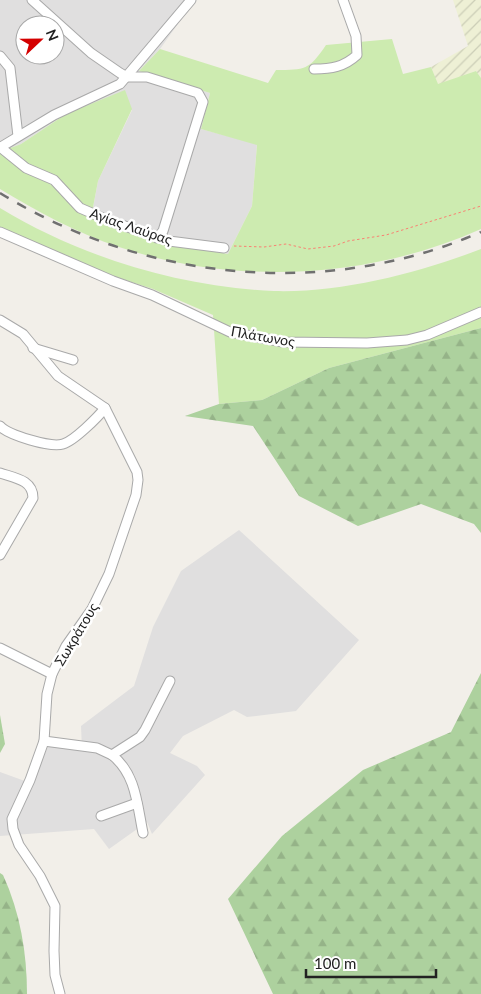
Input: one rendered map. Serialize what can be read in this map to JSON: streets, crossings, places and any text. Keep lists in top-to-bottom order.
{
  "streets": {
    "street": ["Αγίας Λαύρας", "Πλάτωνος", "Σωκράτους"]
  },
  "scale_bar": "100 m",
  "north": "right"
}
